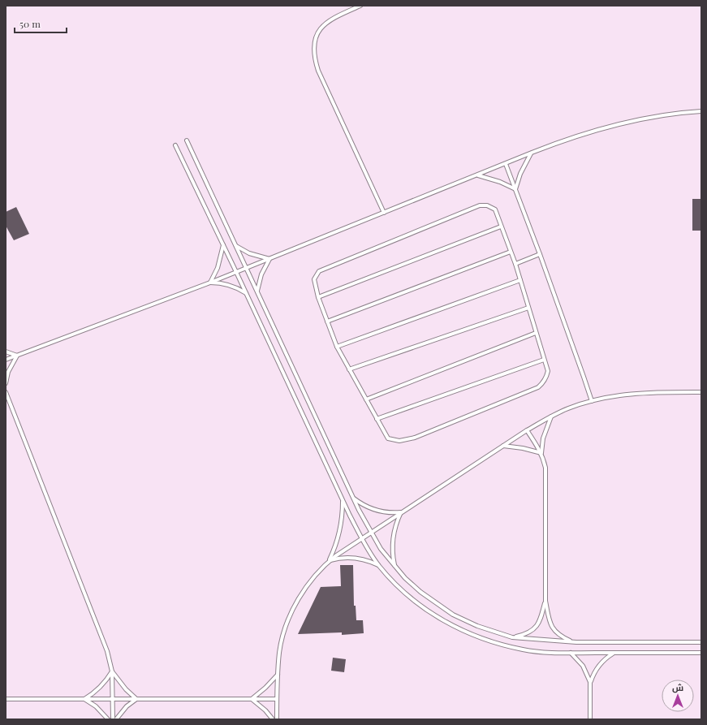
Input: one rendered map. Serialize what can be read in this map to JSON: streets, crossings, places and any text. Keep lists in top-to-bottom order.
{
  "scale_bar": "50 m",
  "north": "top"
}
